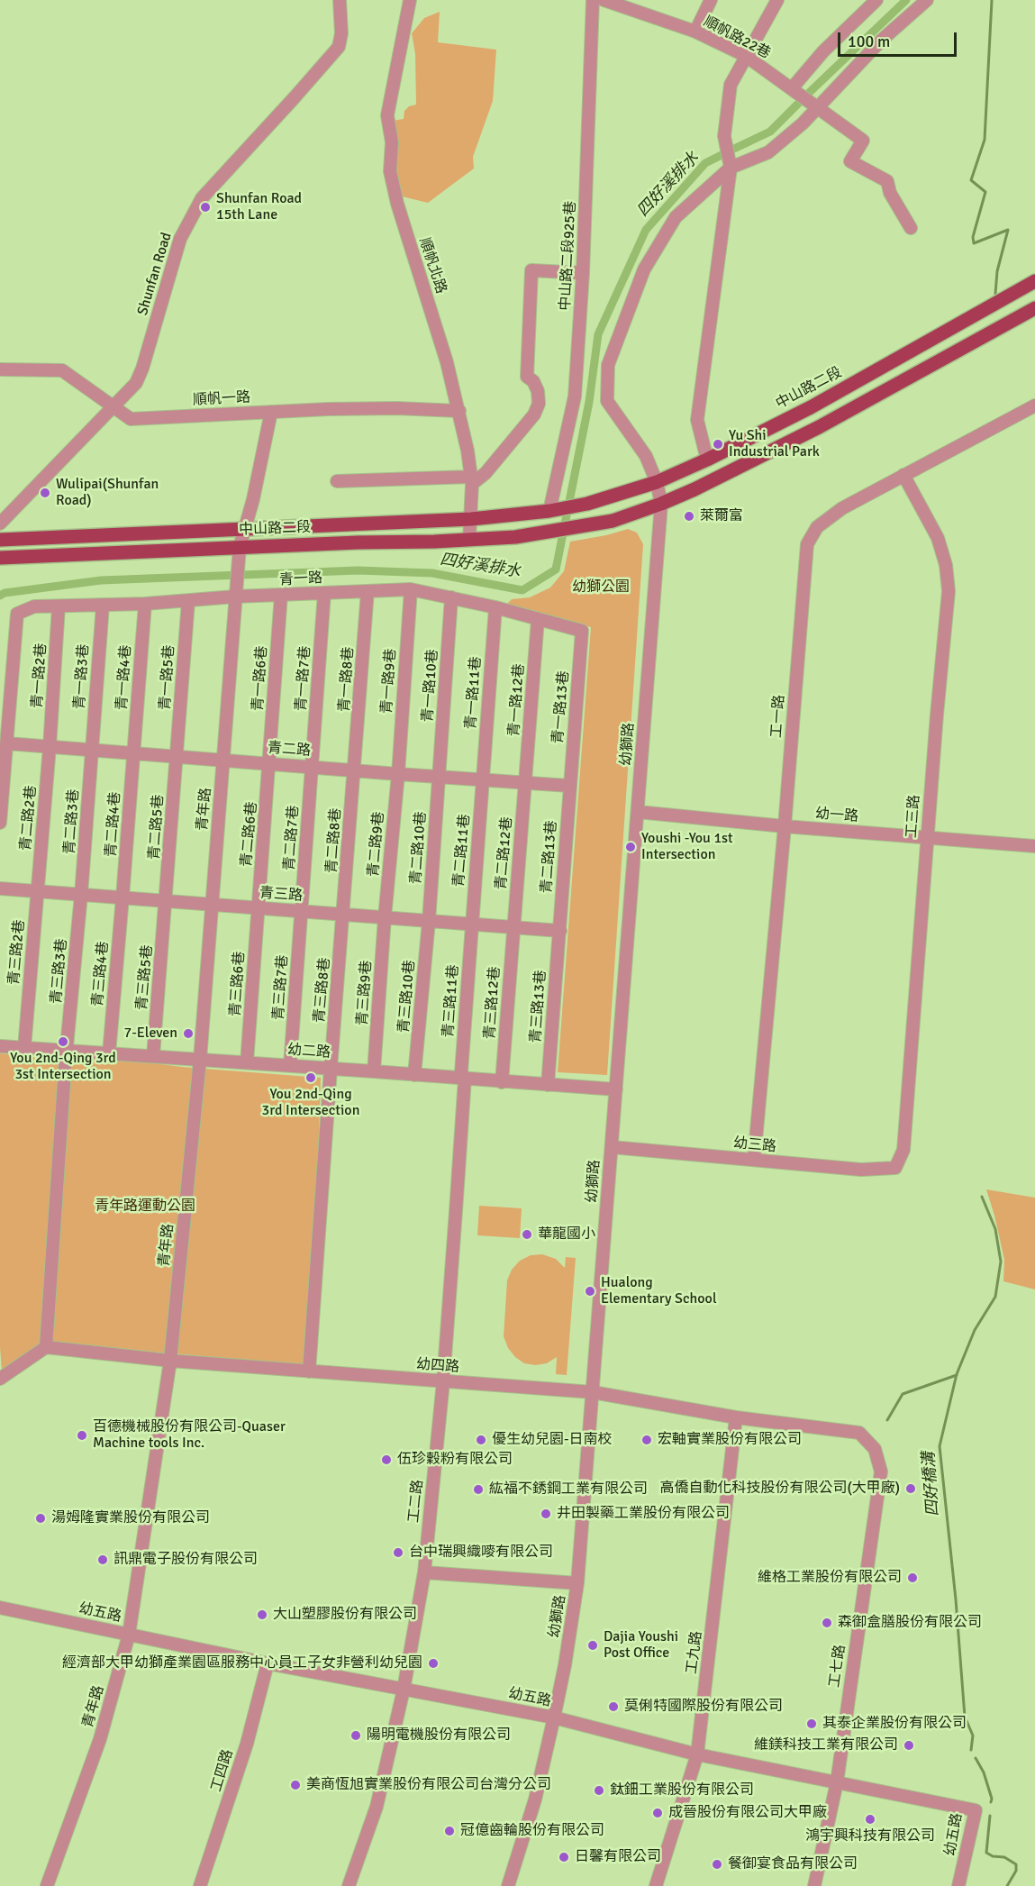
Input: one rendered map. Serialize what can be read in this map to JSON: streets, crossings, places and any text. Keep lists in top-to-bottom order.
{
  "streets": {
    "main road": ["中山路二段"],
    "street": [
      "順帆路22巷",
      "中山路二段925巷",
      "順帆北路",
      "Shunfan Road",
      "順帆一路",
      "青一路",
      "青一路2巷",
      "青一路3巷",
      "青一路4巷",
      "青一路5巷",
      "青一路6巷",
      "青一路7巷",
      "青一路8巷",
      "青一路9巷",
      "青一路10巷",
      "青一路11巷",
      "青一路12巷",
      "青一路13巷",
      "工一路",
      "幼獅路",
      "青二路",
      "青年路",
      "幼一路",
      "工三路",
      "青二路2巷",
      "青二路3巷",
      "青二路4巷",
      "青二路5巷",
      "青二路6巷",
      "青二路7巷",
      "青二路8巷",
      "青二路9巷",
      "青二路10巷",
      "青二路11巷",
      "青二路12巷",
      "青二路13巷",
      "青三路",
      "青三路2巷",
      "青三路3巷",
      "青三路4巷",
      "青三路5巷",
      "青三路6巷",
      "青三路7巷",
      "青三路8巷",
      "青三路9巷",
      "青三路10巷",
      "青三路11巷",
      "青三路12巷",
      "青三路13巷",
      "幼二路",
      "幼三路",
      "幼四路",
      "工二路",
      "幼五路",
      "工九路",
      "工七路",
      "工四路"
    ]
  },
  "crossings": [
    ["順帆路22巷", "幼獅路"],
    ["中山路二段925巷", "中山路二段"],
    ["順帆北路", "中山路二段"],
    ["順帆北路", "順帆一路"],
    ["Shunfan Road", "順帆一路"],
    ["中山路二段", "幼獅路"],
    ["中山路二段", "青年路"],
    ["順帆一路", "青年路"],
    ["青一路", "青一路2巷"],
    ["青一路", "青一路3巷"],
    ["青一路", "青一路4巷"],
    ["青一路", "青一路5巷"],
    ["青一路", "青一路6巷"],
    ["青一路", "青一路7巷"],
    ["青一路", "青一路8巷"],
    ["青一路", "青一路9巷"],
    ["青一路", "青一路10巷"],
    ["青一路", "青一路11巷"],
    ["青一路", "青一路12巷"],
    ["青一路", "青一路13巷"],
    ["青一路", "青二路"],
    ["青一路", "青年路"],
    ["青一路2巷", "青二路"],
    ["青一路2巷", "青二路2巷"],
    ["青一路3巷", "青二路"],
    ["青一路3巷", "青二路3巷"],
    ["青一路4巷", "青二路"],
    ["青一路4巷", "青二路4巷"],
    ["青一路5巷", "青二路"],
    ["青一路5巷", "青二路5巷"],
    ["青一路6巷", "青二路"],
    ["青一路6巷", "青二路6巷"],
    ["青一路7巷", "青二路"],
    ["青一路7巷", "青二路7巷"],
    ["青一路8巷", "青二路"],
    ["青一路8巷", "青二路8巷"],
    ["青一路9巷", "青二路"],
    ["青一路9巷", "青二路9巷"],
    ["青一路10巷", "青二路"],
    ["青一路10巷", "青二路10巷"],
    ["青一路11巷", "青二路"],
    ["青一路11巷", "青二路11巷"],
    ["青一路12巷", "青二路"],
    ["青一路12巷", "青二路12巷"],
    ["青一路13巷", "青二路"],
    ["青一路13巷", "青二路13巷"],
    ["工一路", "幼一路"],
    ["工一路", "工三路"],
    ["工一路", "幼三路"],
    ["幼獅路", "幼一路"],
    ["幼獅路", "幼二路"],
    ["幼獅路", "幼三路"],
    ["幼獅路", "幼四路"],
    ["幼獅路", "幼五路"],
    ["青二路", "青年路"],
    ["青二路", "青二路2巷"],
    ["青二路", "青二路3巷"],
    ["青二路", "青二路4巷"],
    ["青二路", "青二路5巷"],
    ["青二路", "青二路6巷"],
    ["青二路", "青二路7巷"],
    ["青二路", "青二路8巷"],
    ["青二路", "青二路9巷"],
    ["青二路", "青二路10巷"],
    ["青二路", "青二路11巷"],
    ["青二路", "青二路12巷"],
    ["青二路", "青二路13巷"],
    ["青年路", "青三路"],
    ["青年路", "幼二路"],
    ["青年路", "幼四路"],
    ["青年路", "幼五路"],
    ["幼一路", "工三路"],
    ["工三路", "幼三路"],
    ["青二路2巷", "青三路"],
    ["青二路2巷", "青三路2巷"],
    ["青二路3巷", "青三路"],
    ["青二路3巷", "青三路3巷"],
    ["青二路4巷", "青三路"],
    ["青二路4巷", "青三路4巷"],
    ["青二路5巷", "青三路"],
    ["青二路5巷", "青三路5巷"],
    ["青二路6巷", "青三路"],
    ["青二路6巷", "青三路6巷"],
    ["青二路7巷", "青三路"],
    ["青二路7巷", "青三路7巷"],
    ["青二路8巷", "青三路"],
    ["青二路8巷", "青三路8巷"],
    ["青二路9巷", "青三路"],
    ["青二路9巷", "青三路9巷"],
    ["青二路10巷", "青三路"],
    ["青二路10巷", "青三路10巷"],
    ["青二路11巷", "青三路"],
    ["青二路11巷", "青三路11巷"],
    ["青二路12巷", "青三路"],
    ["青二路12巷", "青三路12巷"],
    ["青二路13巷", "青三路"],
    ["青二路13巷", "青三路13巷"],
    ["青三路", "青三路2巷"],
    ["青三路", "青三路3巷"],
    ["青三路", "青三路4巷"],
    ["青三路", "青三路5巷"],
    ["青三路", "青三路6巷"],
    ["青三路", "青三路7巷"],
    ["青三路", "青三路8巷"],
    ["青三路", "青三路9巷"],
    ["青三路", "青三路10巷"],
    ["青三路", "青三路11巷"],
    ["青三路", "青三路12巷"],
    ["青三路", "青三路13巷"],
    ["青三路2巷", "幼二路"],
    ["青三路3巷", "幼二路"],
    ["青三路3巷", "幼四路"],
    ["青三路4巷", "幼二路"],
    ["青三路5巷", "幼二路"],
    ["青三路6巷", "幼二路"],
    ["青三路7巷", "幼二路"],
    ["青三路8巷", "幼二路"],
    ["青三路8巷", "幼四路"],
    ["青三路9巷", "幼二路"],
    ["青三路10巷", "幼二路"],
    ["青三路11巷", "幼二路"],
    ["青三路11巷", "工二路"],
    ["青三路12巷", "幼二路"],
    ["青三路13巷", "幼二路"],
    ["幼二路", "工二路"],
    ["幼四路", "工二路"],
    ["幼四路", "工九路"],
    ["幼四路", "工七路"],
    ["工二路", "幼五路"],
    ["幼五路", "工九路"],
    ["幼五路", "工七路"],
    ["幼五路", "工四路"]
  ],
  "water": ["四好溪排水", "四好橋溝"],
  "parks": ["幼獅公園", "青年路運動公園"],
  "places": [
    "Shunfan Road 15th Lane",
    "Yu Shi Industrial Park",
    "Wulipai(Shunfan Road)",
    "萊爾富",
    "Youshi -You 1st Intersection",
    "7-Eleven",
    "You 2nd-Qing 3rd 3st Intersection",
    "You 2nd-Qing 3rd Intersection",
    "華龍國小",
    "Hualong Elementary School",
    "百德機械股份有限公司-Quaser Machine tools Inc.",
    "優生幼兒園-日南校",
    "宏軸實業股份有限公司",
    "伍珍穀粉有限公司",
    "高僑自動化科技股份有限公司(大甲廠)",
    "紘福不銹鋼工業有限公司",
    "井田製藥工業股份有限公司",
    "湯姆隆實業股份有限公司",
    "台中瑞興織嘜有限公司",
    "訊鼎電子股份有限公司",
    "維格工業股份有限公司",
    "大山塑膠股份有限公司",
    "森御盒膳股份有限公司",
    "Dajia Youshi Post Office",
    "經濟部大甲幼獅產業園區服務中心員工子女非營利幼兒園",
    "莫俐特國際股份有限公司",
    "其泰企業股份有限公司",
    "陽明電機股份有限公司",
    "維鎂科技工業有限公司",
    "美商恆旭實業股份有限公司台灣分公司",
    "鈦鈿工業股份有限公司",
    "成晉股份有限公司大甲廠",
    "鴻宇興科技有限公司",
    "冠億齒輪股份有限公司",
    "日馨有限公司",
    "餐御宴食品有限公司"
  ],
  "scale_bar": "100 m"
}
